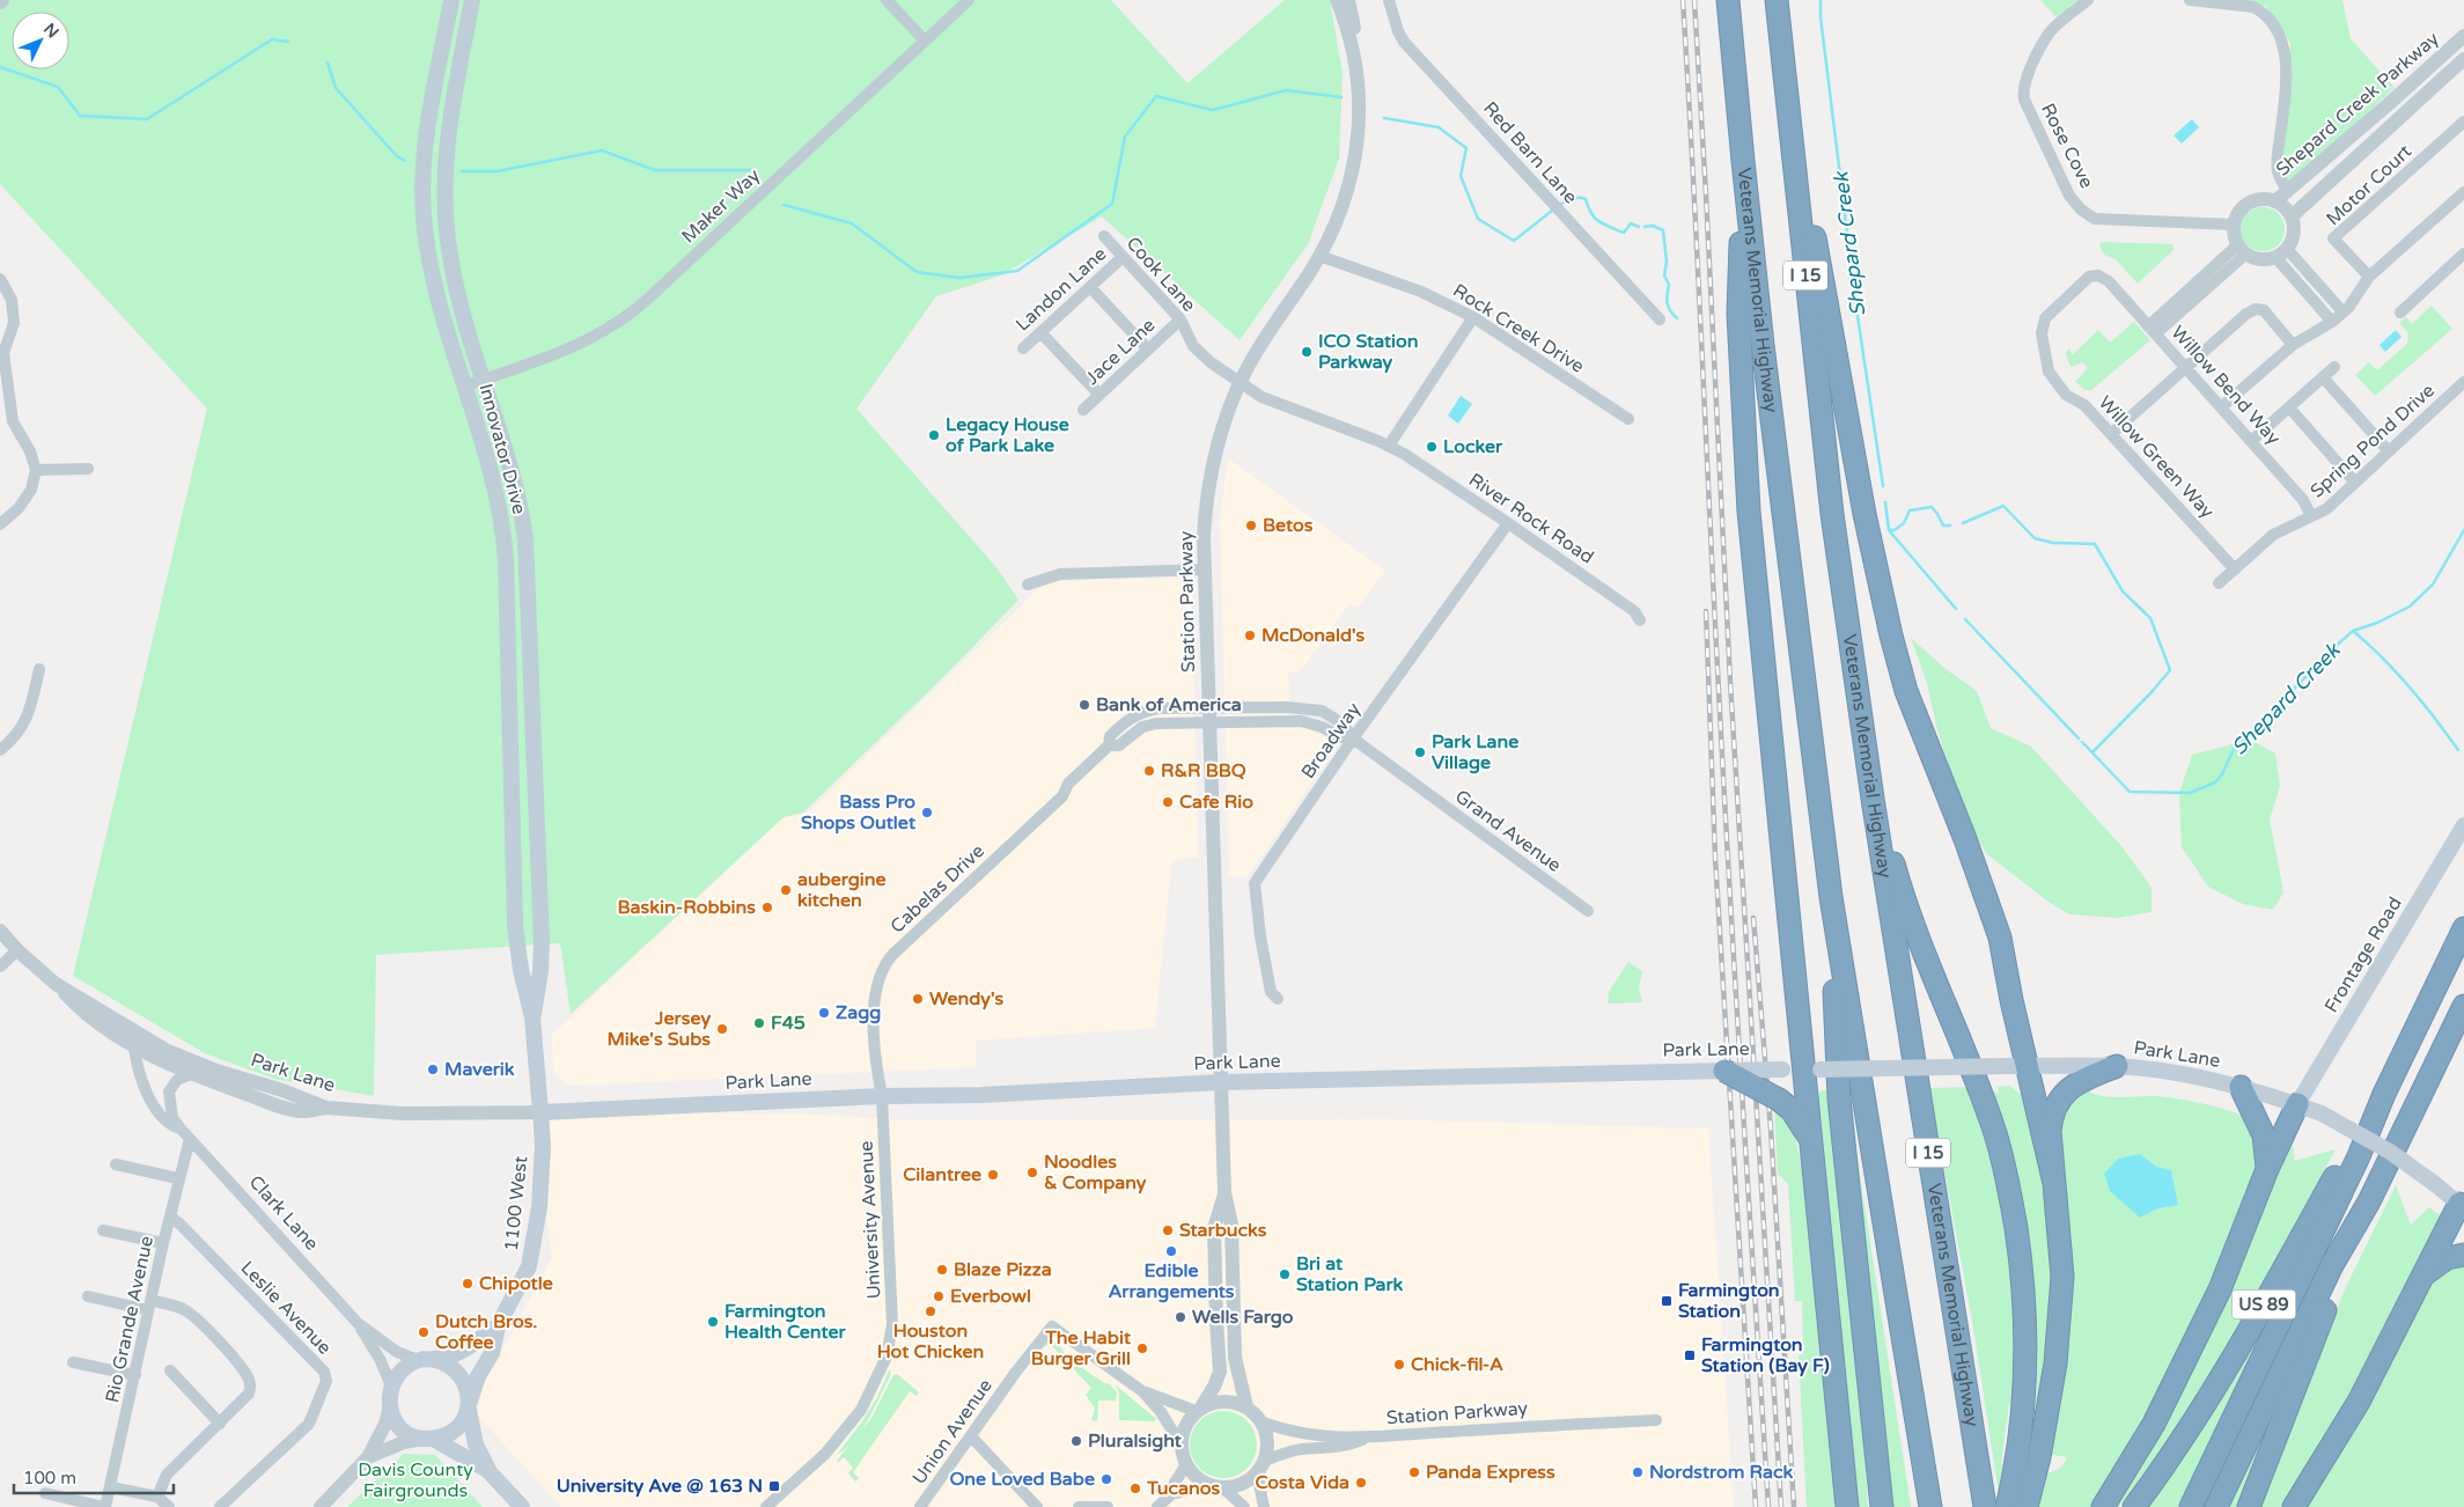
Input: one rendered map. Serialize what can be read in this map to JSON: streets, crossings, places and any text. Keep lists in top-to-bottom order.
{
  "streets": {
    "highway": ["I 15", "Veterans Memorial Highway", "US 89"],
    "main road": [
      "Innovator Drive",
      "Frontage Road",
      "Park Lane",
      "1100 West"
    ],
    "street": [
      "Shepard Creek Parkway",
      "Rose Cove",
      "Red Barn Lane",
      "Motor Court",
      "Maker Way",
      "Cook Lane",
      "Landon Lane",
      "Rock Creek Drive",
      "Jace Lane",
      "Willow Bend Way",
      "Spring Pond Drive",
      "Willow Green Way",
      "River Rock Road",
      "Station Parkway",
      "Broadway",
      "Grand Avenue",
      "Cabelas Drive",
      "Clark Lane",
      "University Avenue",
      "Leslie Avenue",
      "Rio Grande Avenue",
      "Union Avenue"
    ]
  },
  "crossings": [
    ["Shepard Creek Parkway", "Rose Cove"],
    ["Maker Way", "Innovator Drive"],
    ["Cook Lane", "Landon Lane"],
    ["Cook Lane", "Jace Lane"],
    ["Cook Lane", "River Rock Road"],
    ["Cook Lane", "Station Parkway"],
    ["Rock Creek Drive", "Station Parkway"],
    ["Willow Bend Way", "Spring Pond Drive"],
    ["Willow Bend Way", "Willow Green Way"],
    ["Spring Pond Drive", "Willow Green Way"],
    ["Innovator Drive", "Park Lane"],
    ["Innovator Drive", "1100 West"],
    ["River Rock Road", "Station Parkway"],
    ["River Rock Road", "Broadway"],
    ["Station Parkway", "Grand Avenue"],
    ["Station Parkway", "Cabelas Drive"],
    ["Station Parkway", "Park Lane"],
    ["Station Parkway", "Union Avenue"],
    ["Broadway", "Grand Avenue"],
    ["Grand Avenue", "Cabelas Drive"],
    ["Cabelas Drive", "Park Lane"],
    ["Cabelas Drive", "University Avenue"],
    ["Frontage Road", "Park Lane"],
    ["Park Lane", "1100 West"],
    ["Park Lane", "University Avenue"],
    ["1100 West", "Clark Lane"],
    ["Clark Lane", "Rio Grande Avenue"],
    ["Leslie Avenue", "Rio Grande Avenue"]
  ],
  "water": ["Shepard Creek"],
  "parks": ["Davis County Fairgrounds"],
  "places": {
    "other": [
      "ICO Station Parkway",
      "Legacy House of Park Lake",
      "Locker",
      "Betos",
      "McDonald's",
      "Bank of America",
      "Park Lane Village",
      "R&R BBQ",
      "Cafe Rio",
      "Bass Pro Shops Outlet",
      "aubergine kitchen",
      "Baskin-Robbins",
      "Wendy's",
      "Zagg",
      "F45",
      "Jersey Mike's Subs",
      "Maverik",
      "Noodles & Company",
      "Cilantree",
      "Starbucks",
      "Edible Arrangements",
      "Blaze Pizza",
      "Bri at Station Park",
      "Chipotle",
      "Everbowl",
      "Houston Hot Chicken",
      "Wells Fargo",
      "Farmington Health Center",
      "Dutch Bros. Coffee",
      "The Habit Burger Grill",
      "Chick-fil-A",
      "Pluralsight",
      "Panda Express",
      "Nordstrom Rack",
      "One Loved Babe",
      "Costa Vida",
      "Tucanos"
    ],
    "transit": ["Farmington Station", "Farmington Station (Bay F)", "University Ave @ 163 N"]
  },
  "scale_bar": "100 m",
  "north": "top right"
}
